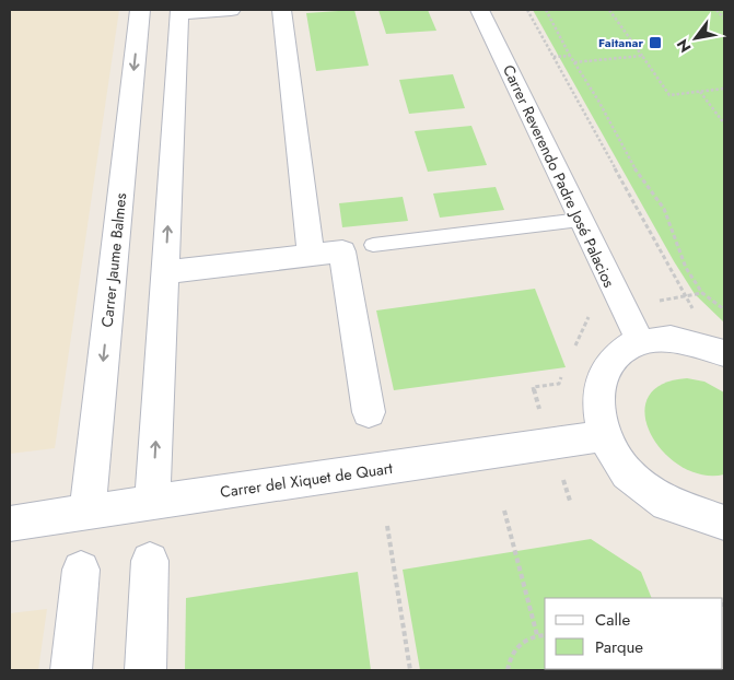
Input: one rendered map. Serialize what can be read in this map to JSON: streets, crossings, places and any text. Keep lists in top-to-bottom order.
{
  "streets": {
    "street": ["Carrer Reverendo Padre José Palacios", "Carrer Jaume Balmes", "Carrer del Xiquet de Quart"]
  },
  "crossings": [
    ["Carrer Jaume Balmes", "Carrer del Xiquet de Quart"]
  ],
  "places": {
    "transit": ["Faitanar"]
  },
  "legend": ["Calle", "Parque"],
  "north": "bottom left"
}
